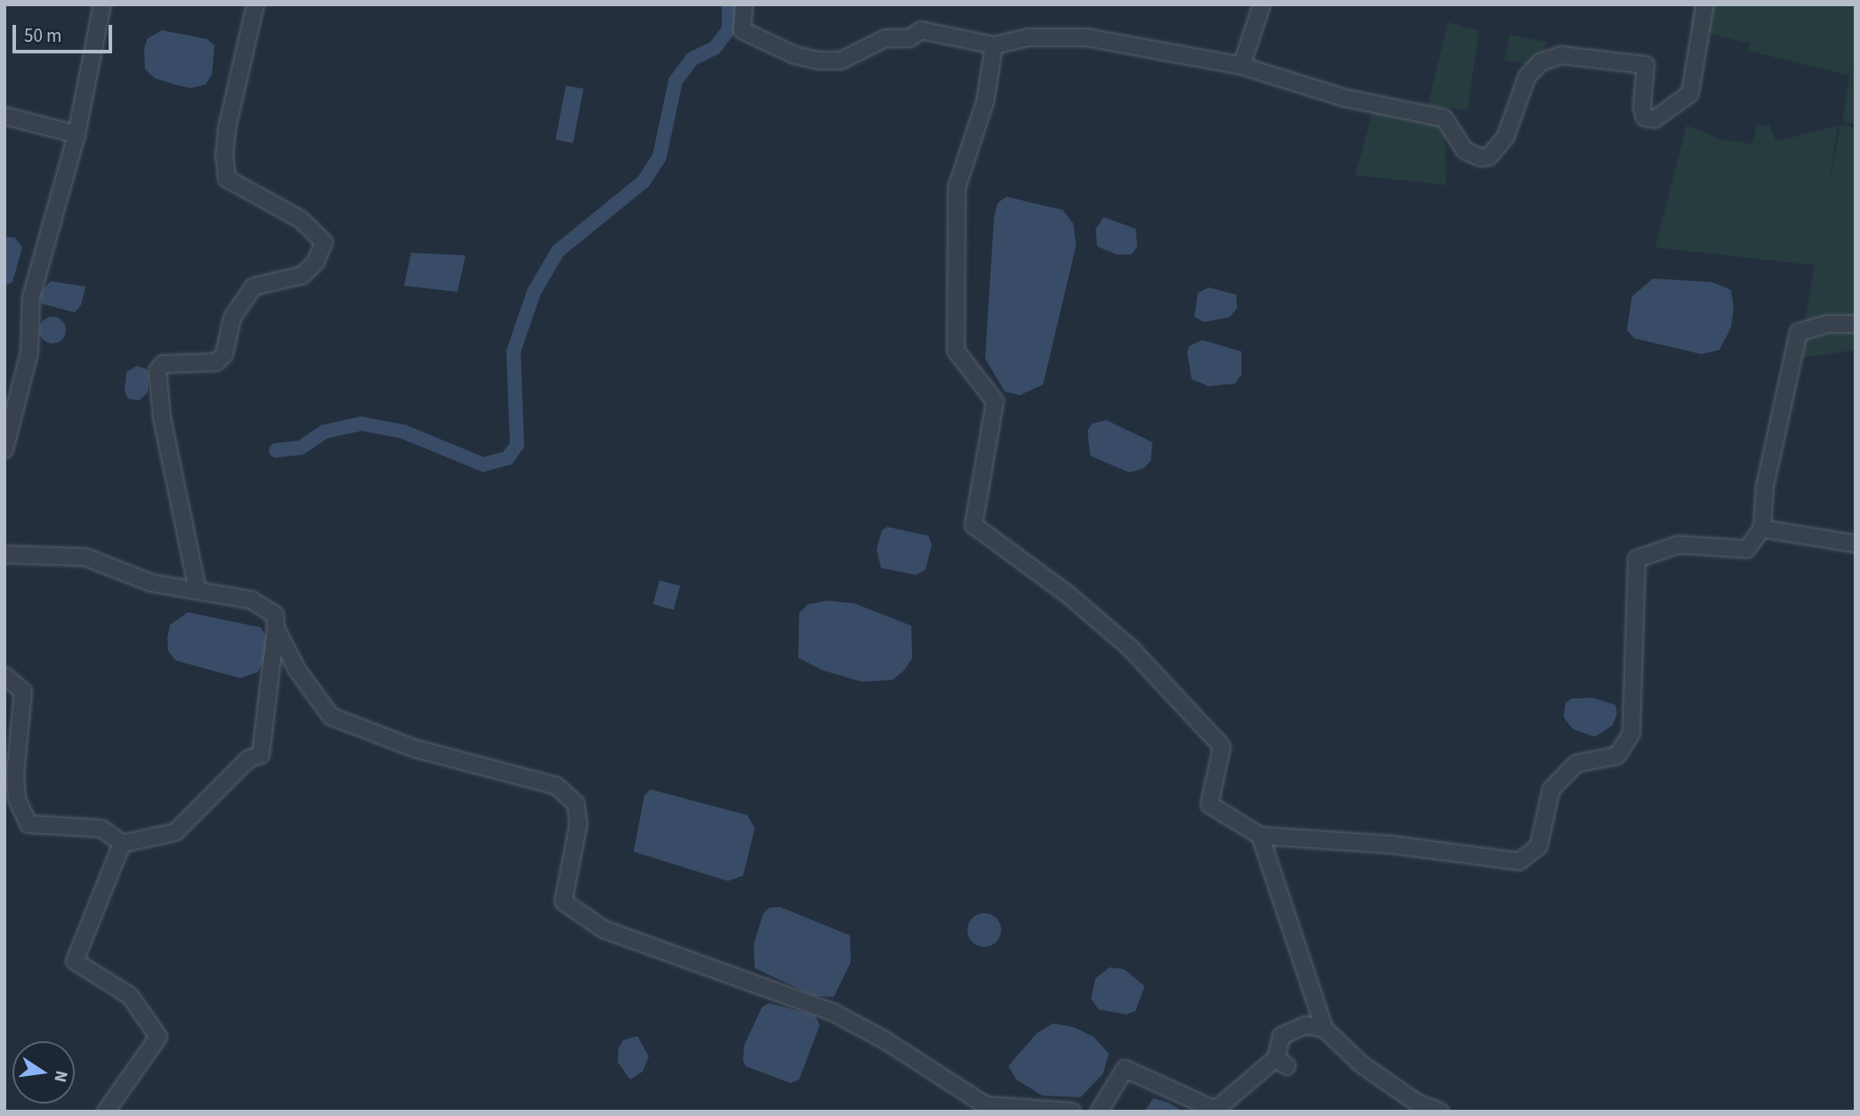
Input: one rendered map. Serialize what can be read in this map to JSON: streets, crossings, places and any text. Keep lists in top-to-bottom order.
{
  "scale_bar": "50 m",
  "north": "right"
}
